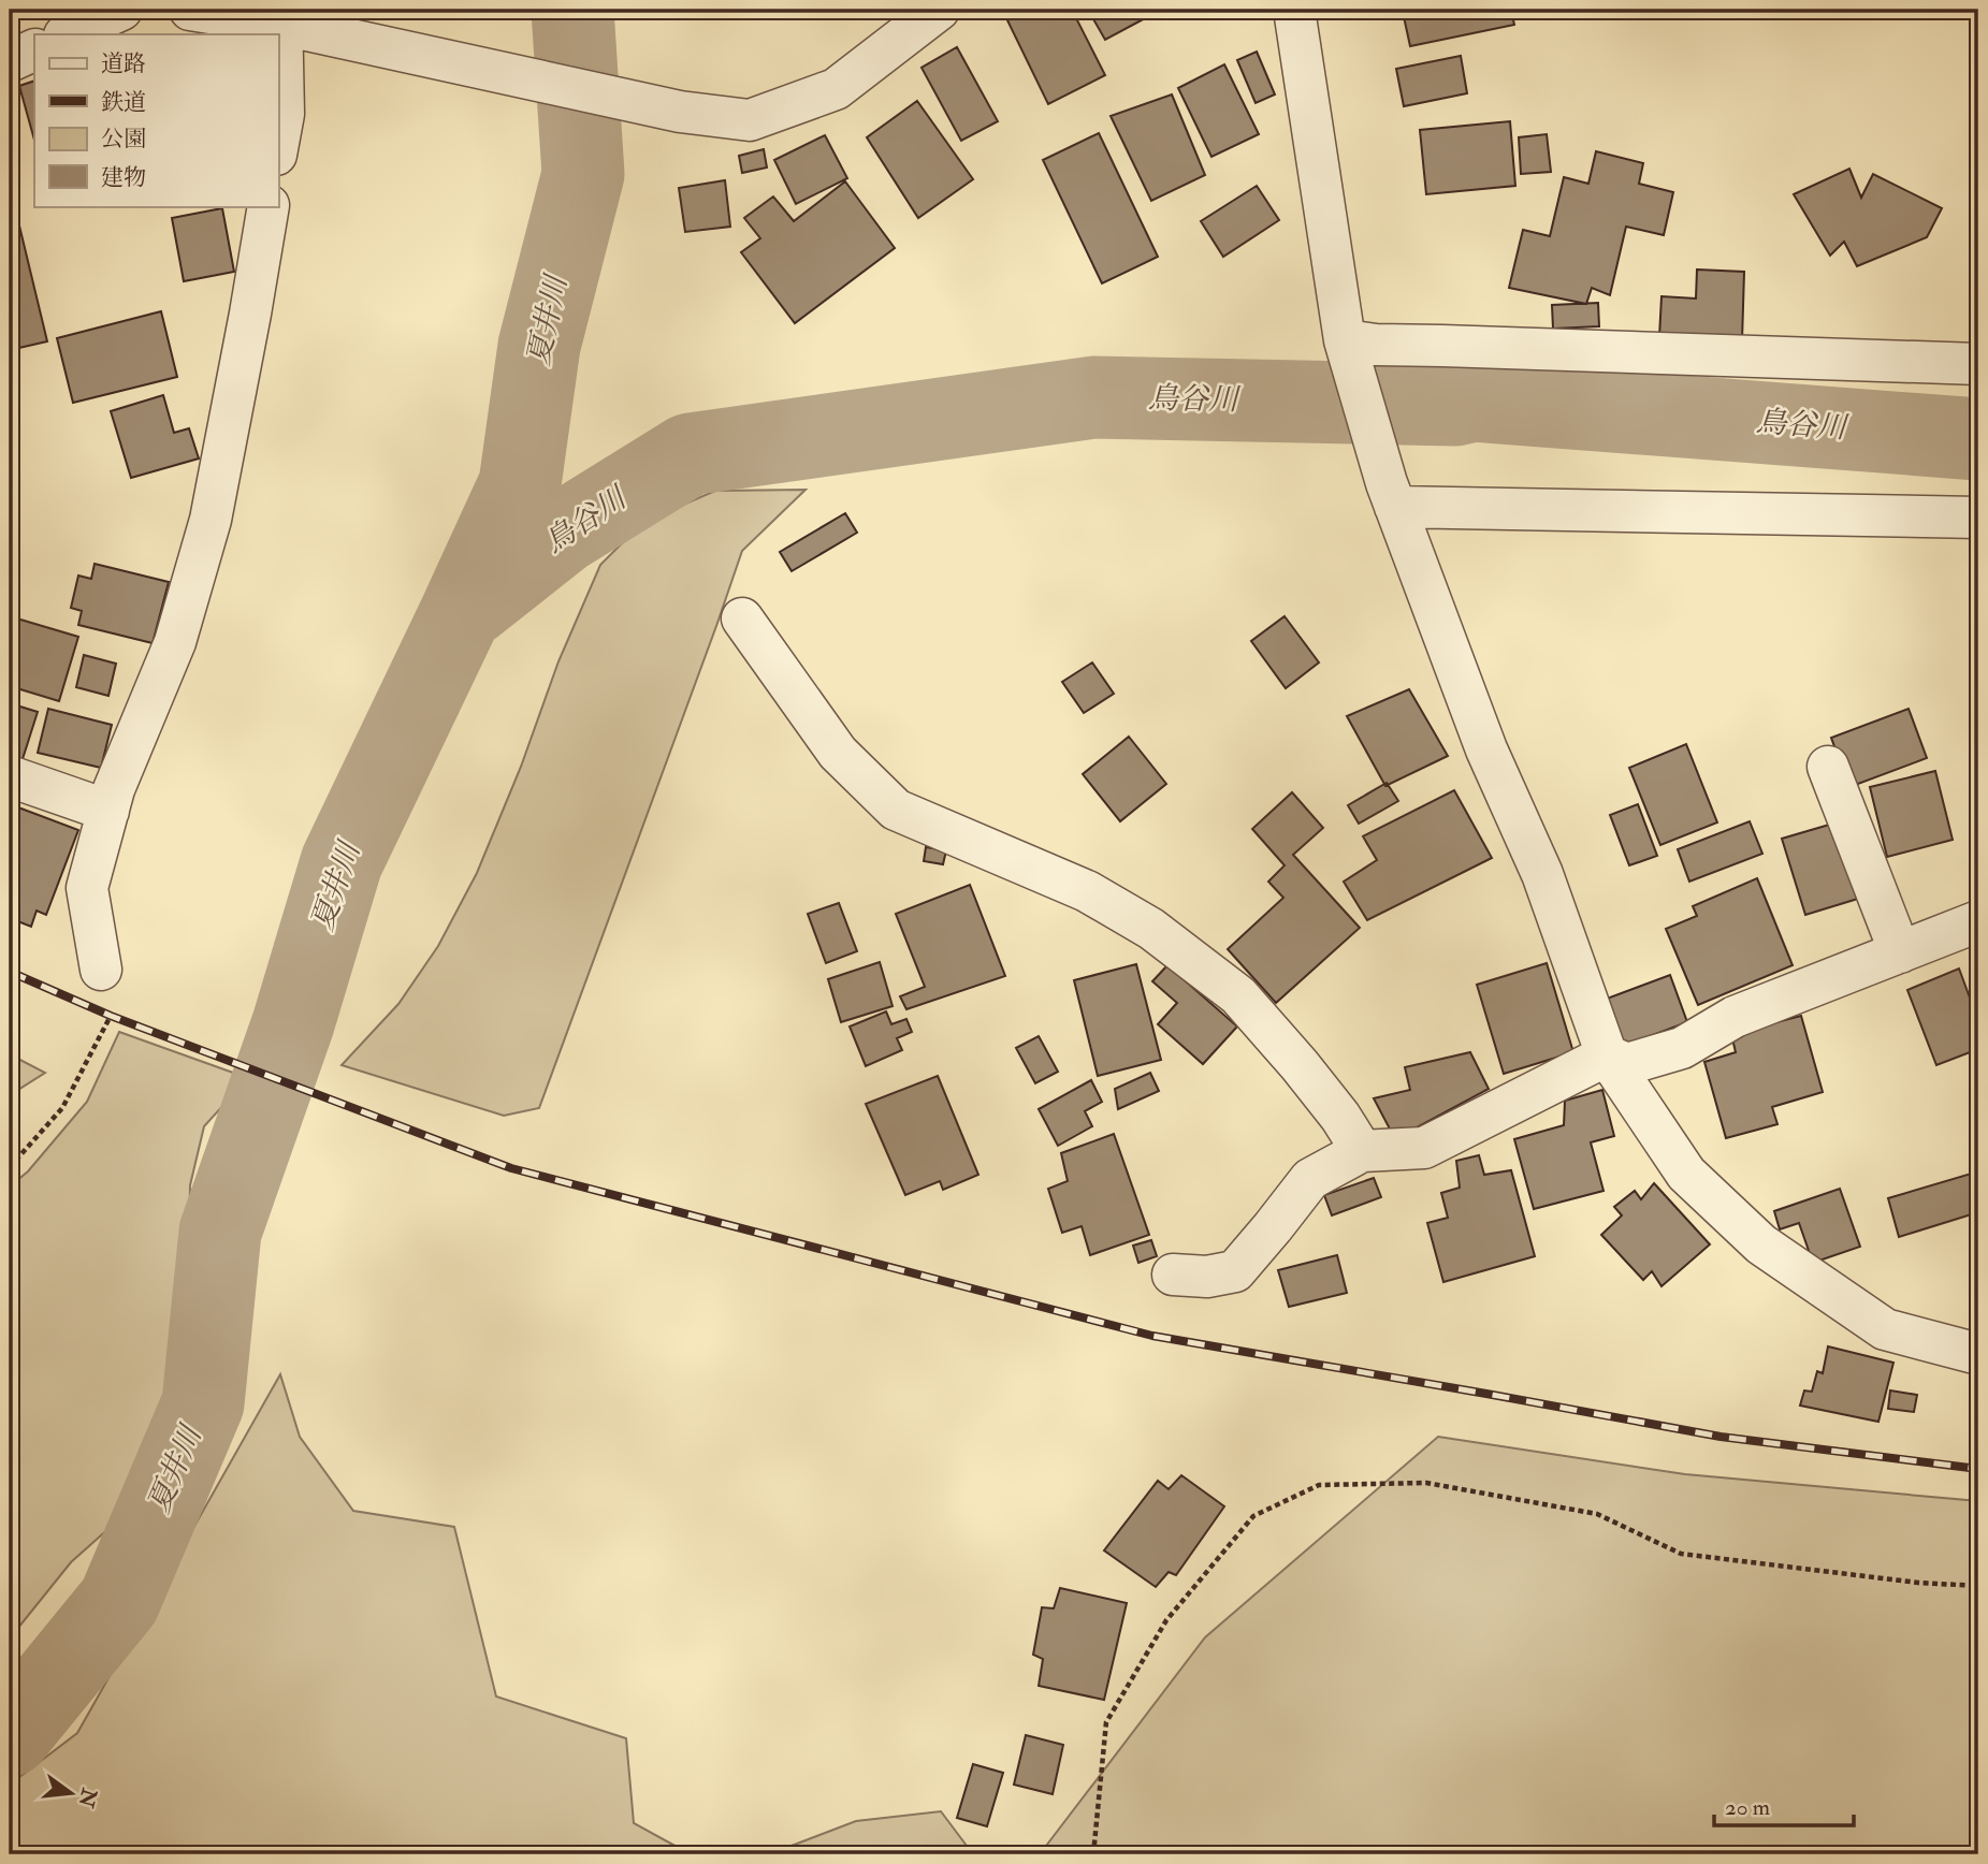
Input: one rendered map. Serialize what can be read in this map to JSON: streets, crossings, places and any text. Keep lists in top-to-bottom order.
{
  "water": ["夏井川", "鳥谷川"],
  "legend": [
    "道路",
    "鉄道",
    "公園",
    "建物"
  ],
  "scale_bar": "20 m",
  "north": "right"
}
